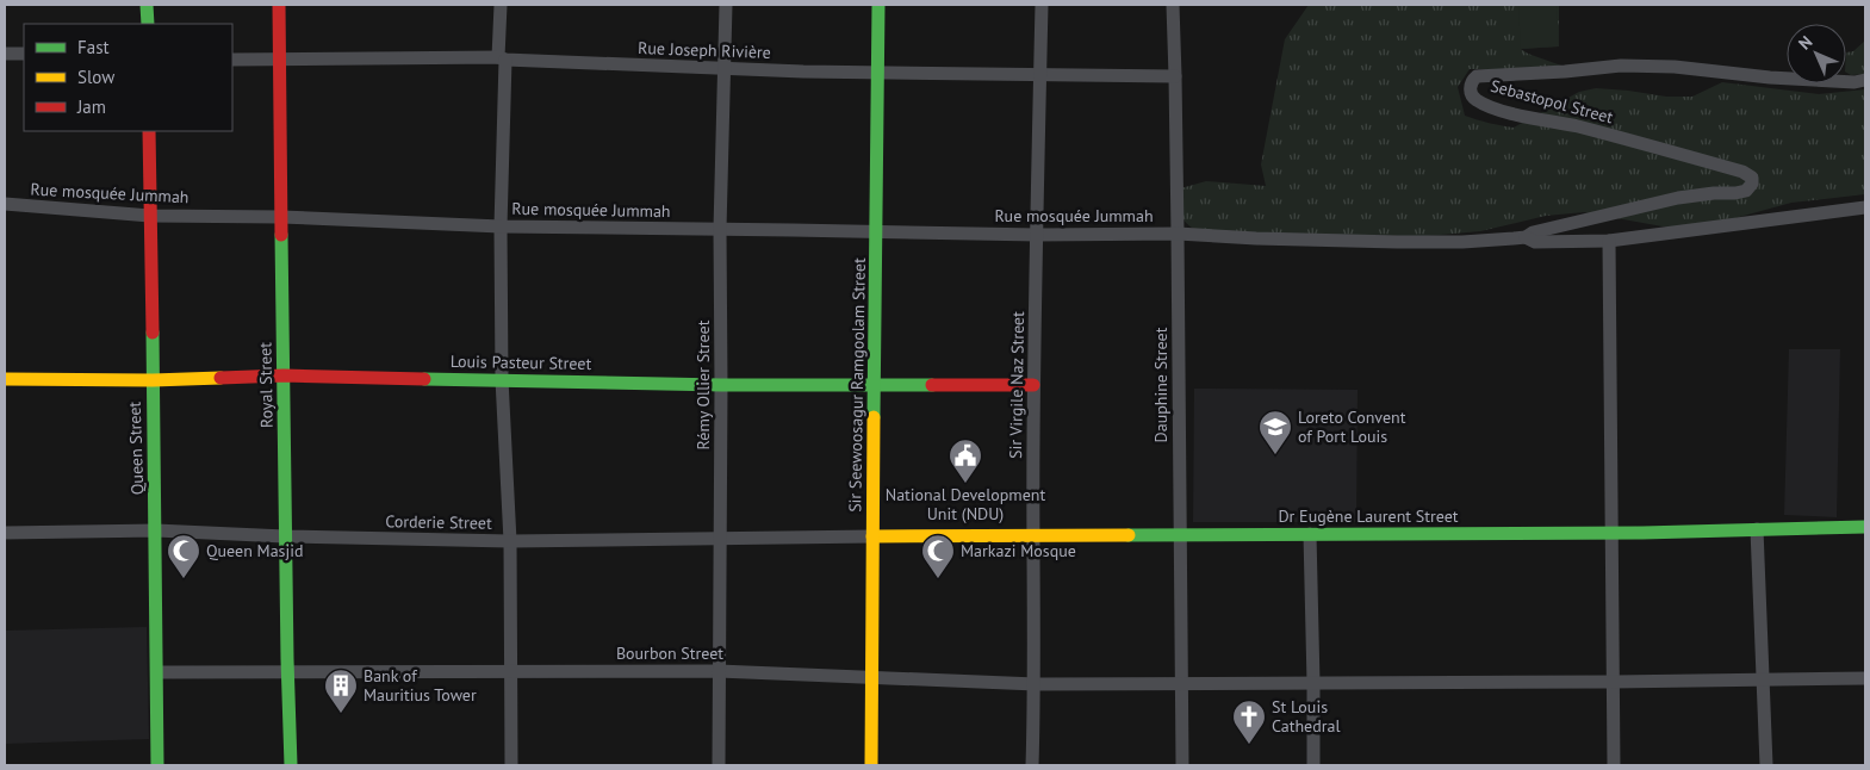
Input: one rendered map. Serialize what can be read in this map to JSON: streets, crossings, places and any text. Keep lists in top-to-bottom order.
{
  "streets": {
    "main road": [
      "Louis Pasteur Street",
      "Royal Street",
      "Sir Seewoosagur Ramgoolam Street",
      "Queen Street",
      "Dr Eugène Laurent Street"
    ],
    "street": [
      "Rue Joseph Rivière",
      "Sebastopol Street",
      "Rue mosquée Jummah",
      "Rémy Ollier Street",
      "Sir Virgile Naz Street",
      "Dauphine Street",
      "Corderie Street",
      "Bourbon Street"
    ]
  },
  "crossings": [
    ["Rue Joseph Rivière", "Royal Street"],
    ["Rue Joseph Rivière", "Rémy Ollier Street"],
    ["Rue Joseph Rivière", "Sir Seewoosagur Ramgoolam Street"],
    ["Rue Joseph Rivière", "Sir Virgile Naz Street"],
    ["Rue Joseph Rivière", "Dauphine Street"],
    ["Sebastopol Street", "Rue mosquée Jummah"],
    ["Rue mosquée Jummah", "Royal Street"],
    ["Rue mosquée Jummah", "Rémy Ollier Street"],
    ["Rue mosquée Jummah", "Sir Seewoosagur Ramgoolam Street"],
    ["Rue mosquée Jummah", "Sir Virgile Naz Street"],
    ["Rue mosquée Jummah", "Dauphine Street"],
    ["Rue mosquée Jummah", "Queen Street"],
    ["Louis Pasteur Street", "Royal Street"],
    ["Louis Pasteur Street", "Rémy Ollier Street"],
    ["Louis Pasteur Street", "Sir Seewoosagur Ramgoolam Street"],
    ["Louis Pasteur Street", "Sir Virgile Naz Street"],
    ["Louis Pasteur Street", "Queen Street"],
    ["Royal Street", "Corderie Street"],
    ["Royal Street", "Bourbon Street"],
    ["Rémy Ollier Street", "Corderie Street"],
    ["Rémy Ollier Street", "Bourbon Street"],
    ["Sir Seewoosagur Ramgoolam Street", "Dr Eugène Laurent Street"],
    ["Sir Seewoosagur Ramgoolam Street", "Corderie Street"],
    ["Sir Seewoosagur Ramgoolam Street", "Bourbon Street"],
    ["Sir Virgile Naz Street", "Dr Eugène Laurent Street"],
    ["Sir Virgile Naz Street", "Bourbon Street"],
    ["Dauphine Street", "Dr Eugène Laurent Street"],
    ["Dauphine Street", "Bourbon Street"],
    ["Queen Street", "Corderie Street"],
    ["Queen Street", "Bourbon Street"],
    ["Dr Eugène Laurent Street", "Corderie Street"]
  ],
  "places": {
    "school or university": ["Loreto Convent of Port Louis"],
    "public building": ["National Development Unit (NDU)"],
    "mosque": ["Queen Masjid", "Markazi Mosque"],
    "building": ["Bank of Mauritius Tower"],
    "church": ["St Louis Cathedral"]
  },
  "legend": ["Fast", "Slow", "Jam"],
  "north": "top left"
}
